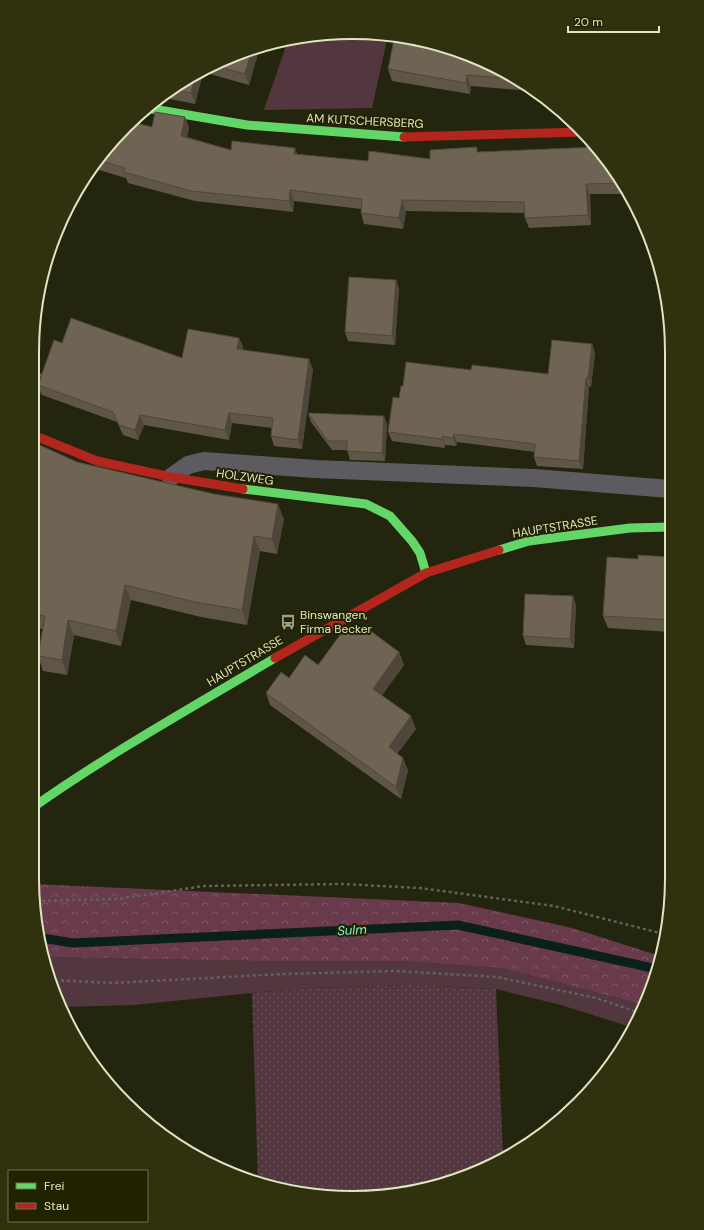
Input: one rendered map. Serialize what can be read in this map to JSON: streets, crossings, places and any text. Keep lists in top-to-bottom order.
{
  "streets": {
    "street": ["AM KUTSCHERSBERG", "HOLZWEG", "HAUPTSTRASSE"]
  },
  "crossings": [
    ["HOLZWEG", "HAUPTSTRASSE"]
  ],
  "water": ["Sulm"],
  "places": {
    "bus stop": ["Binswangen, Firma Becker"]
  },
  "legend": ["Frei", "Stau"],
  "scale_bar": "20 m"
}
